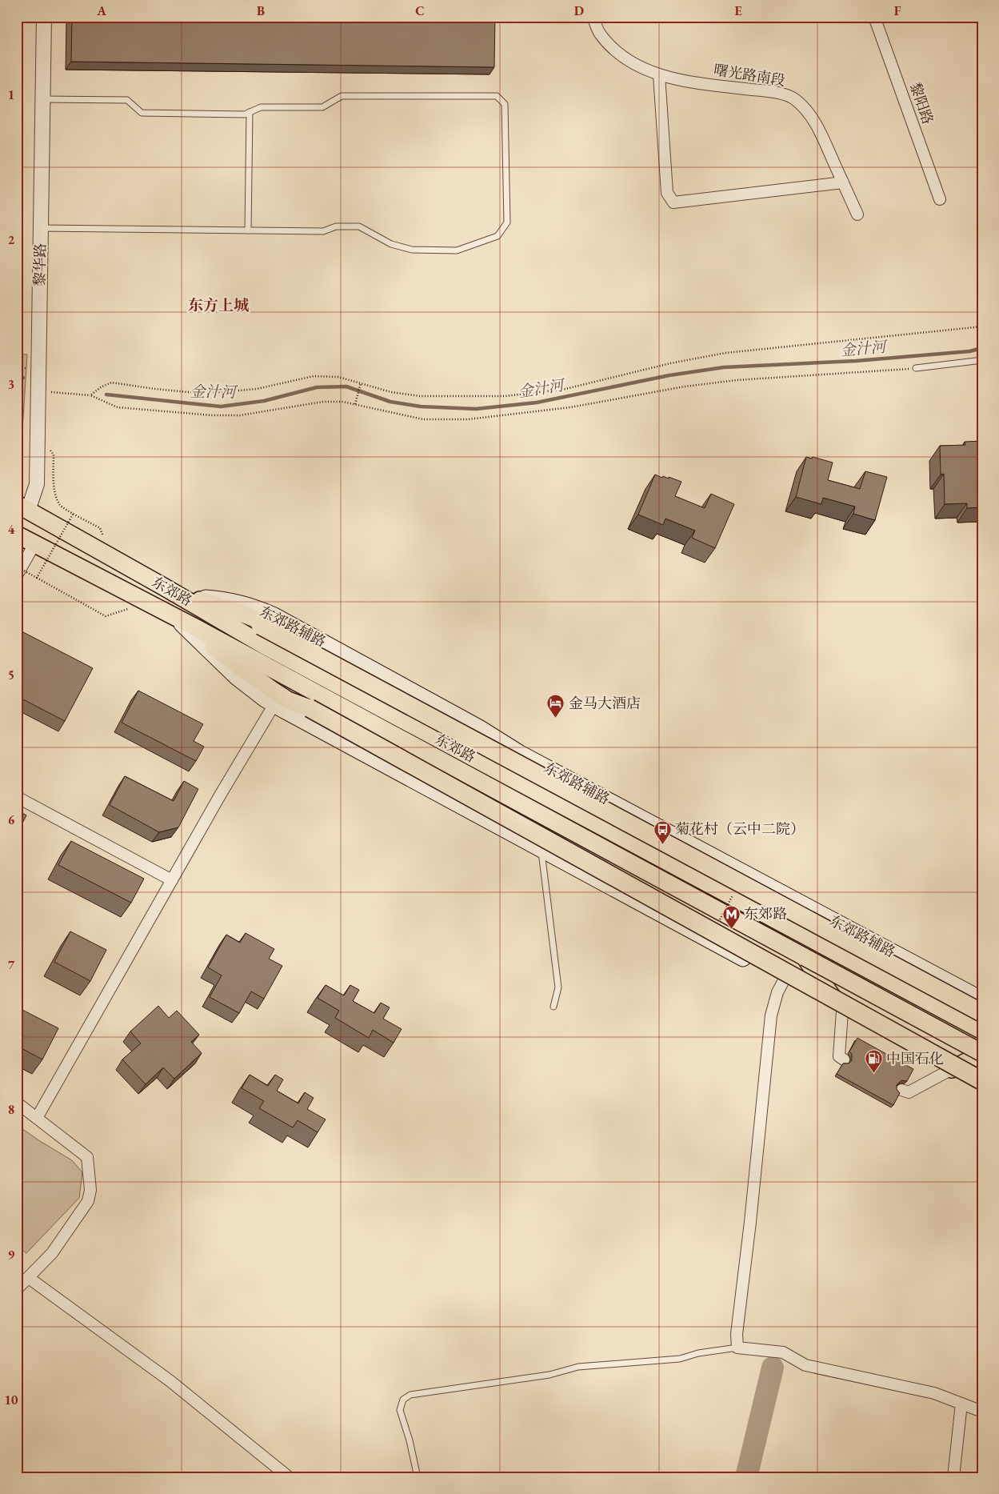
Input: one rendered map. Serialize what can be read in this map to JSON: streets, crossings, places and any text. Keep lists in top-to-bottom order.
{
  "streets": {
    "main road": ["东郊路", "东郊路辅路"],
    "street": ["曙光路南段", "黎阳路", "黎华路"]
  },
  "crossings": [
    ["黎华路", "东郊路"],
    ["东郊路", "东郊路辅路"]
  ],
  "districts": ["东方上城"],
  "water": ["金汁河"],
  "places": {
    "hotel": ["金马大酒店"],
    "bus stop": ["菊花村（云中二院）"],
    "metro station": ["东郊路"],
    "fuel station": ["中国石化"]
  },
  "grid": {
    "columns": [
      "A",
      "B",
      "C",
      "D",
      "E",
      "F"
    ],
    "rows": [
      "1",
      "2",
      "3",
      "4",
      "5",
      "6",
      "7",
      "8",
      "9",
      "10"
    ]
  }
}
